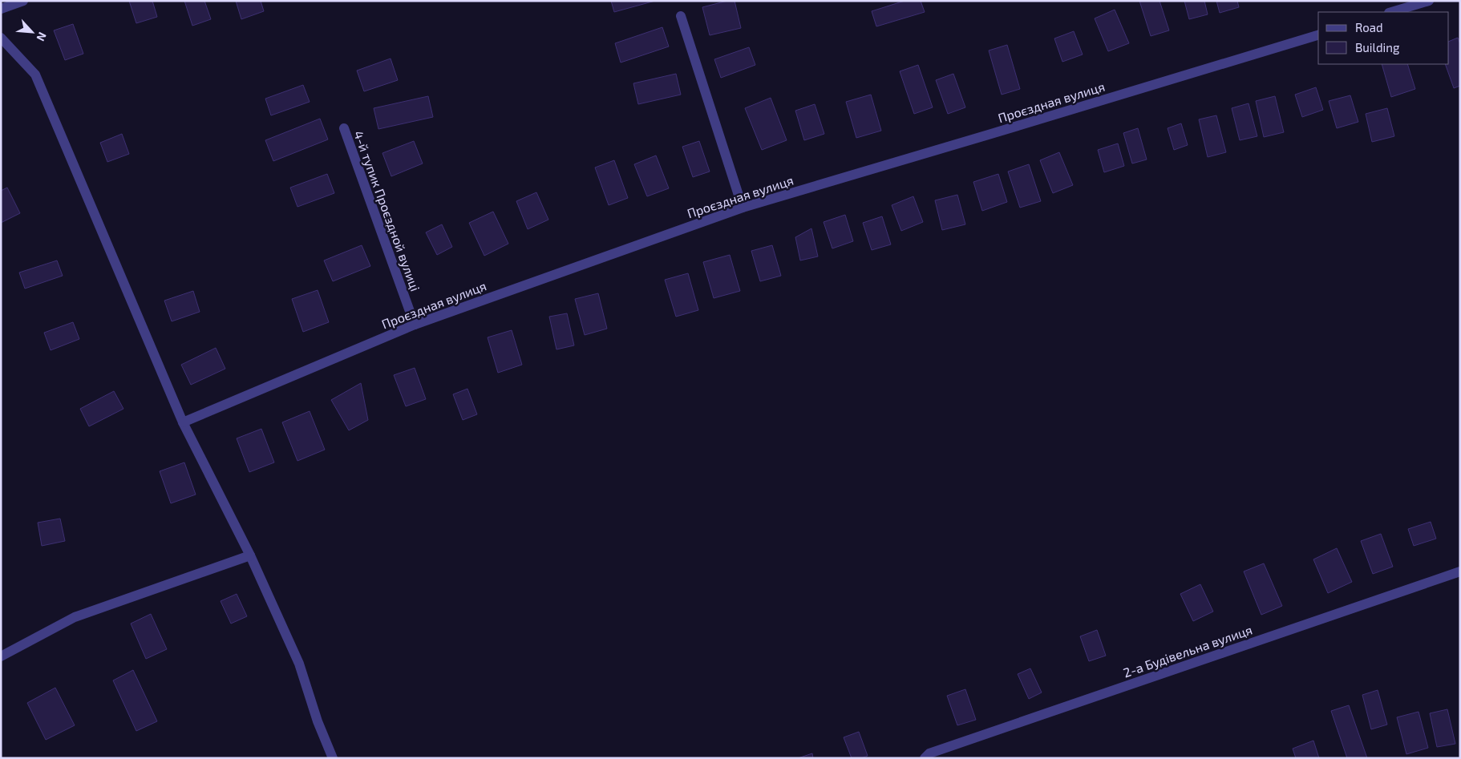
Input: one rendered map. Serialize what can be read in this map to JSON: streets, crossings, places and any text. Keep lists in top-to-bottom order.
{
  "streets": {
    "street": ["Проєздная вулиця", "4-й тупик Проєздной вулиці", "2-а Будівельна вулиця"]
  },
  "crossings": [
    ["Проєздная вулиця", "4-й тупик Проєздной вулиці"]
  ],
  "legend": ["Road", "Building"],
  "north": "bottom right"
}
